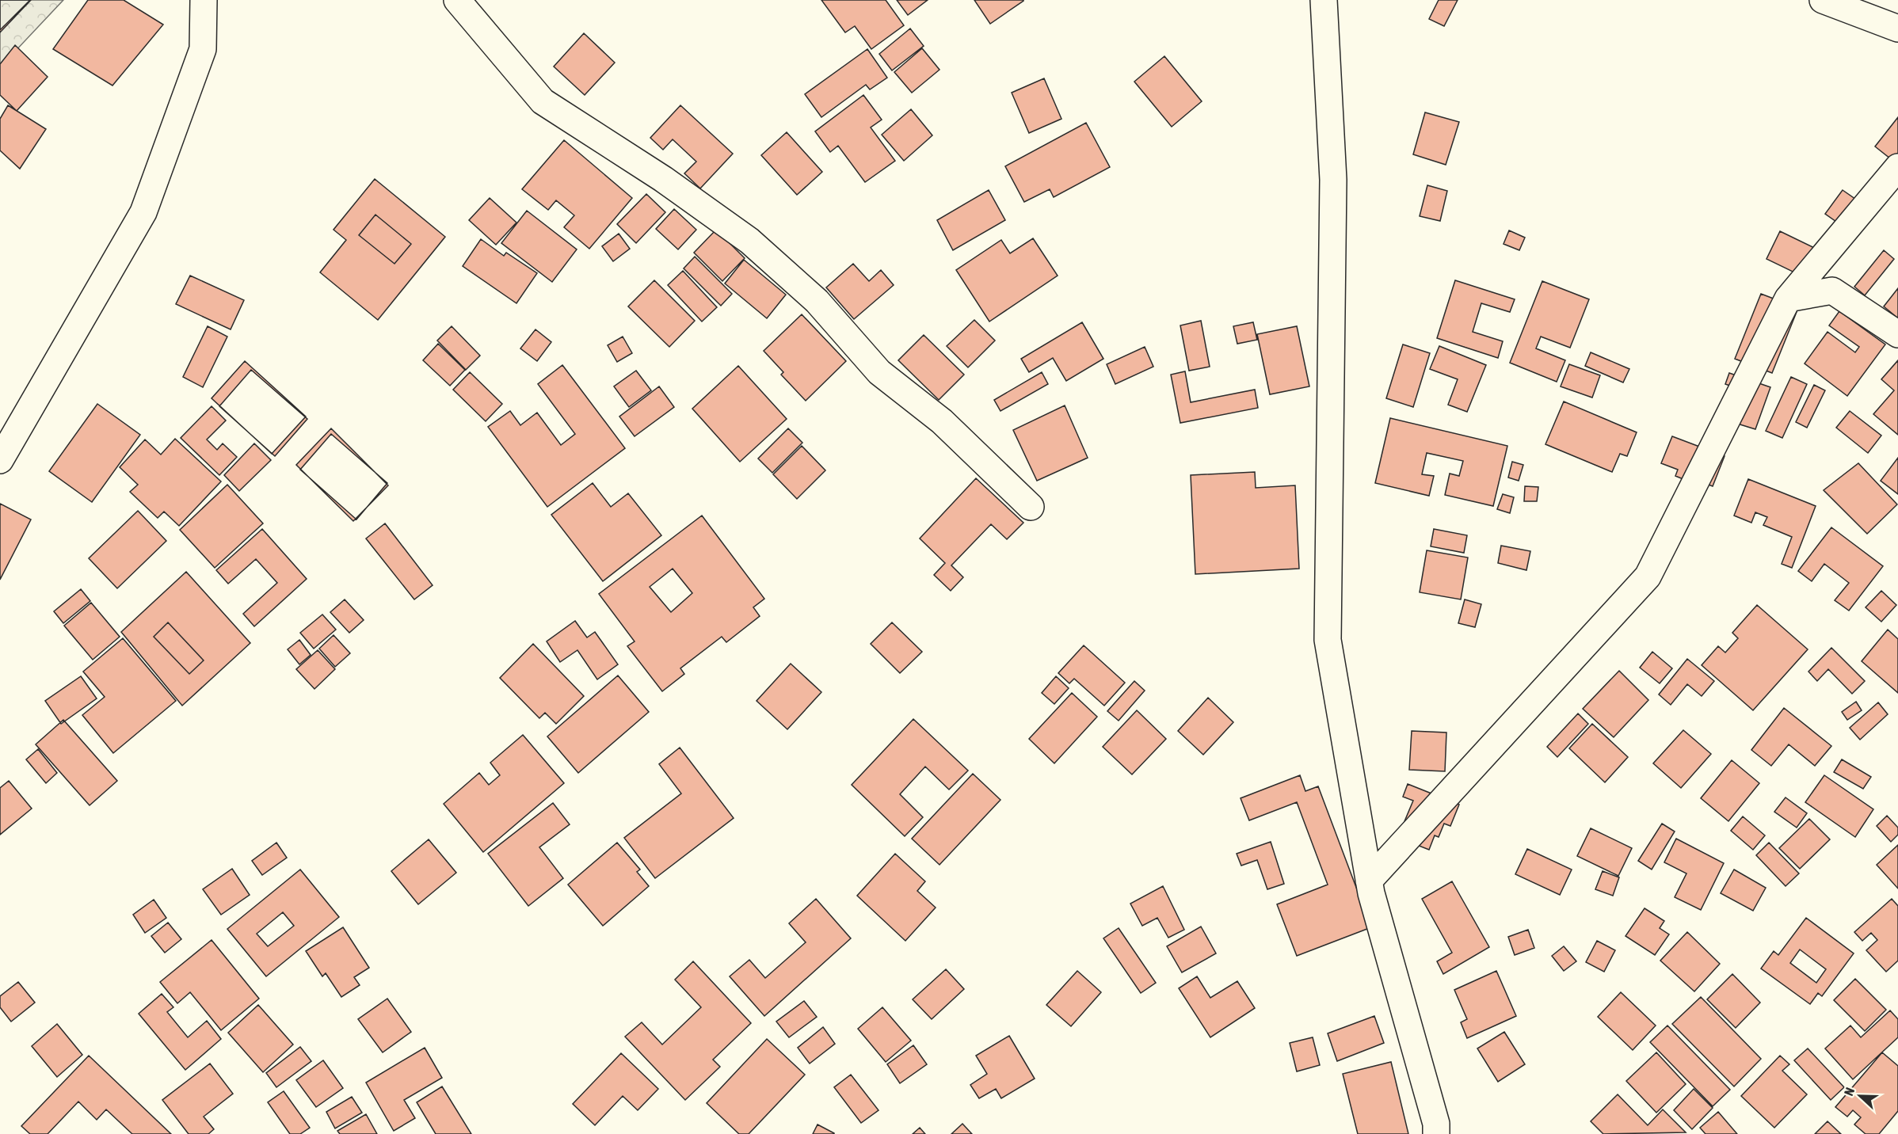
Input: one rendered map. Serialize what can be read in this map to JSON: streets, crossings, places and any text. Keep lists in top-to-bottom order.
{
  "north": "left"
}
